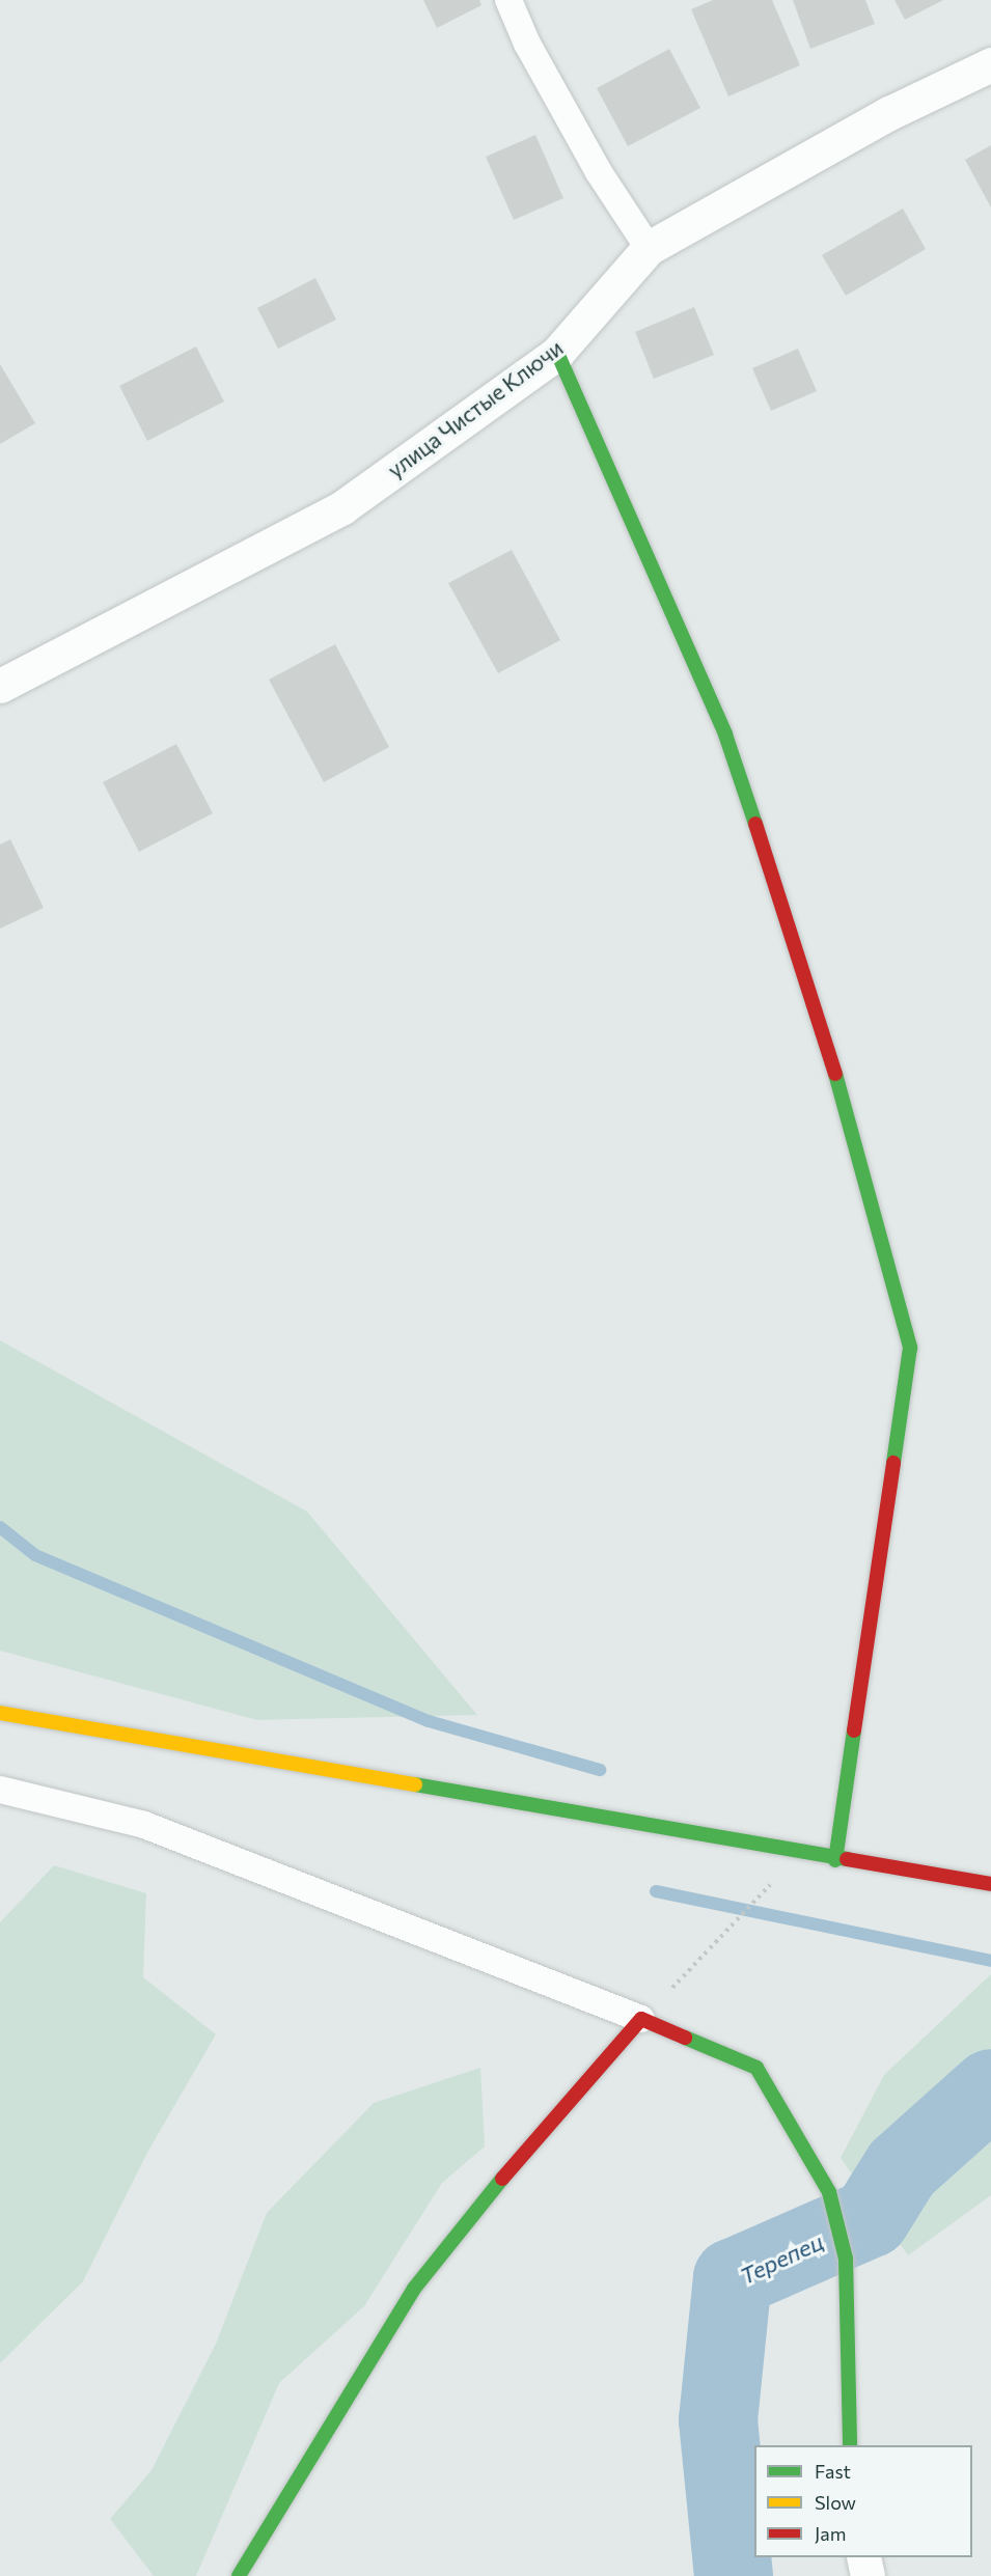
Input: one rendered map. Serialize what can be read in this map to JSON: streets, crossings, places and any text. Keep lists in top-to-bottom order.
{
  "streets": {
    "street": ["улица Чистые Ключи"]
  },
  "water": ["Терепец"],
  "legend": ["Fast", "Slow", "Jam"]
}
